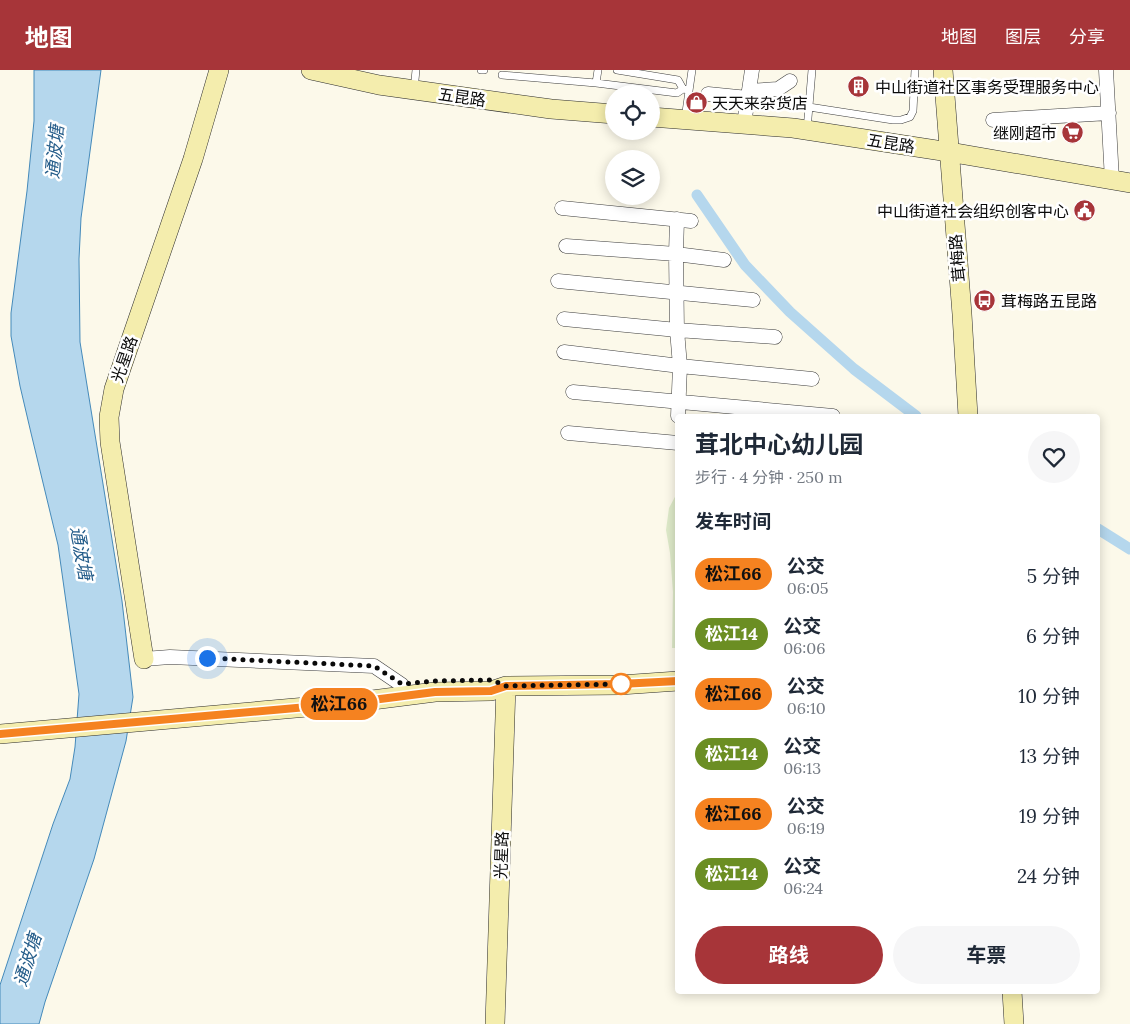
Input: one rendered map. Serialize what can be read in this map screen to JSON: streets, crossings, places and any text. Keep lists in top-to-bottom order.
{
  "streets": {
    "street": ["五昆路", "茸梅路", "光星路"]
  },
  "crossings": [
    ["五昆路", "茸梅路"]
  ],
  "water": ["通波塘"],
  "places": {
    "building": ["中山街道社区事务受理服务中心"],
    "shop": ["天天来杂货店"],
    "supermarket": ["继刚超市"],
    "public building": ["中山街道社会组织创客中心"],
    "bus stop": ["茸梅路五昆路"]
  },
  "lines": ["bus line 松江66"],
  "page": {
    "header": "地图",
    "nav": ["地图", "图层", "分享"],
    "on_map": "松江66",
    "heading": [
      ["茸北中心幼儿园", "步行 · 4 分钟 · 250 m"],
      "发车时间"
    ],
    "list": [
      {
        "mark": "松江66",
        "name": "公交",
        "note": "06:05",
        "value": "5 分钟"
      },
      {
        "mark": "松江14",
        "name": "公交",
        "note": "06:06",
        "value": "6 分钟"
      },
      {
        "mark": "松江66",
        "name": "公交",
        "note": "06:10",
        "value": "10 分钟"
      },
      {
        "mark": "松江14",
        "name": "公交",
        "note": "06:13",
        "value": "13 分钟"
      },
      {
        "mark": "松江66",
        "name": "公交",
        "note": "06:19",
        "value": "19 分钟"
      },
      {
        "mark": "松江14",
        "name": "公交",
        "note": "06:24",
        "value": "24 分钟"
      }
    ],
    "buttons": ["路线", "车票"]
  }
}
